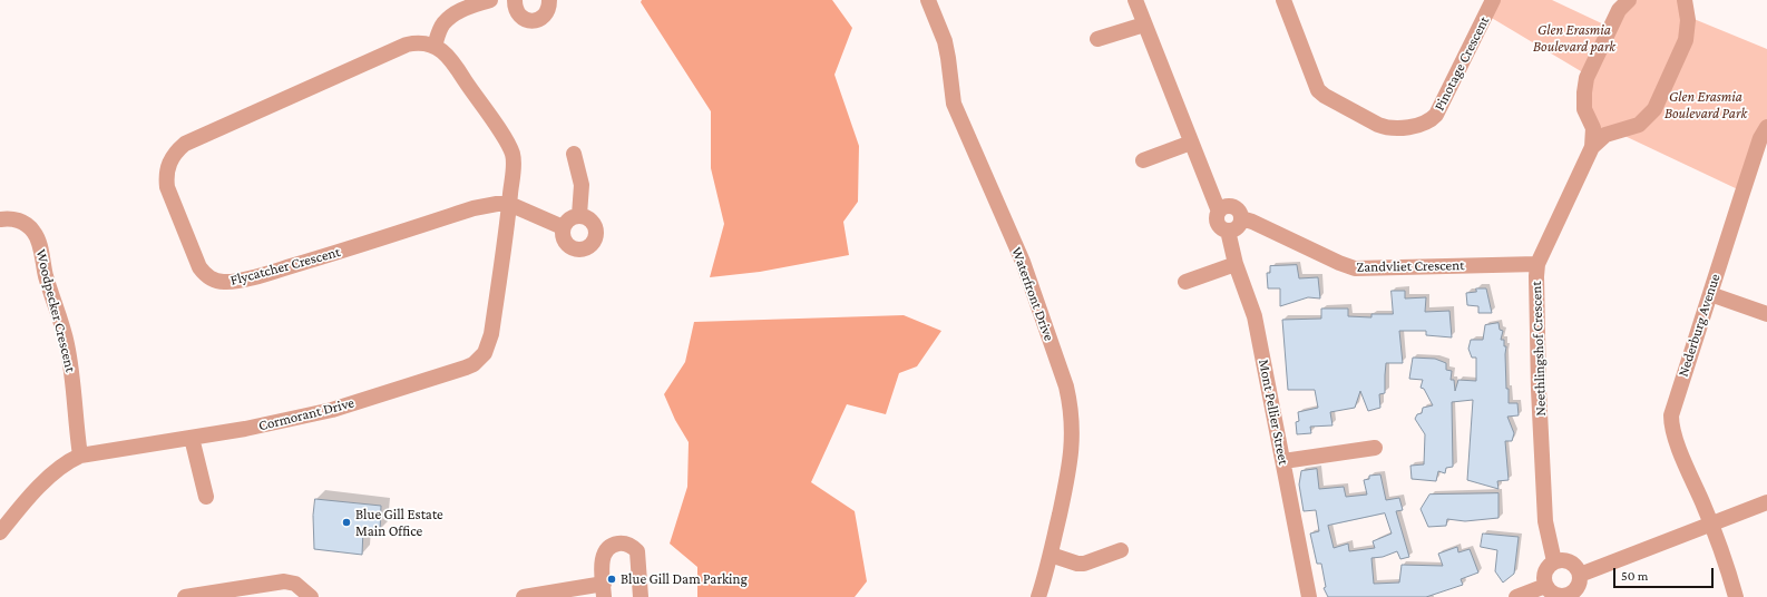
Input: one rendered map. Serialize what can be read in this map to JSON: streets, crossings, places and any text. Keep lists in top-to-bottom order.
{
  "streets": {
    "street": [
      "Pinotage Crescent",
      "Flycatcher Crescent",
      "Zandvliet Crescent",
      "Waterfront Drive",
      "Woodpecker Crescent",
      "Nederburg Avenue",
      "Neethlingshof Crescent",
      "Mont Pellier Street",
      "Cormorant Drive"
    ]
  },
  "crossings": [
    ["Flycatcher Crescent", "Cormorant Drive"],
    ["Zandvliet Crescent", "Neethlingshof Crescent"],
    ["Zandvliet Crescent", "Mont Pellier Street"],
    ["Woodpecker Crescent", "Cormorant Drive"]
  ],
  "parks": ["Glen Erasmia Boulevard park", "Glen Erasmia Boulevard Park"],
  "places": ["Blue Gill Estate Main Office", "Blue Gill Dam Parking"],
  "scale_bar": "50 m"
}
